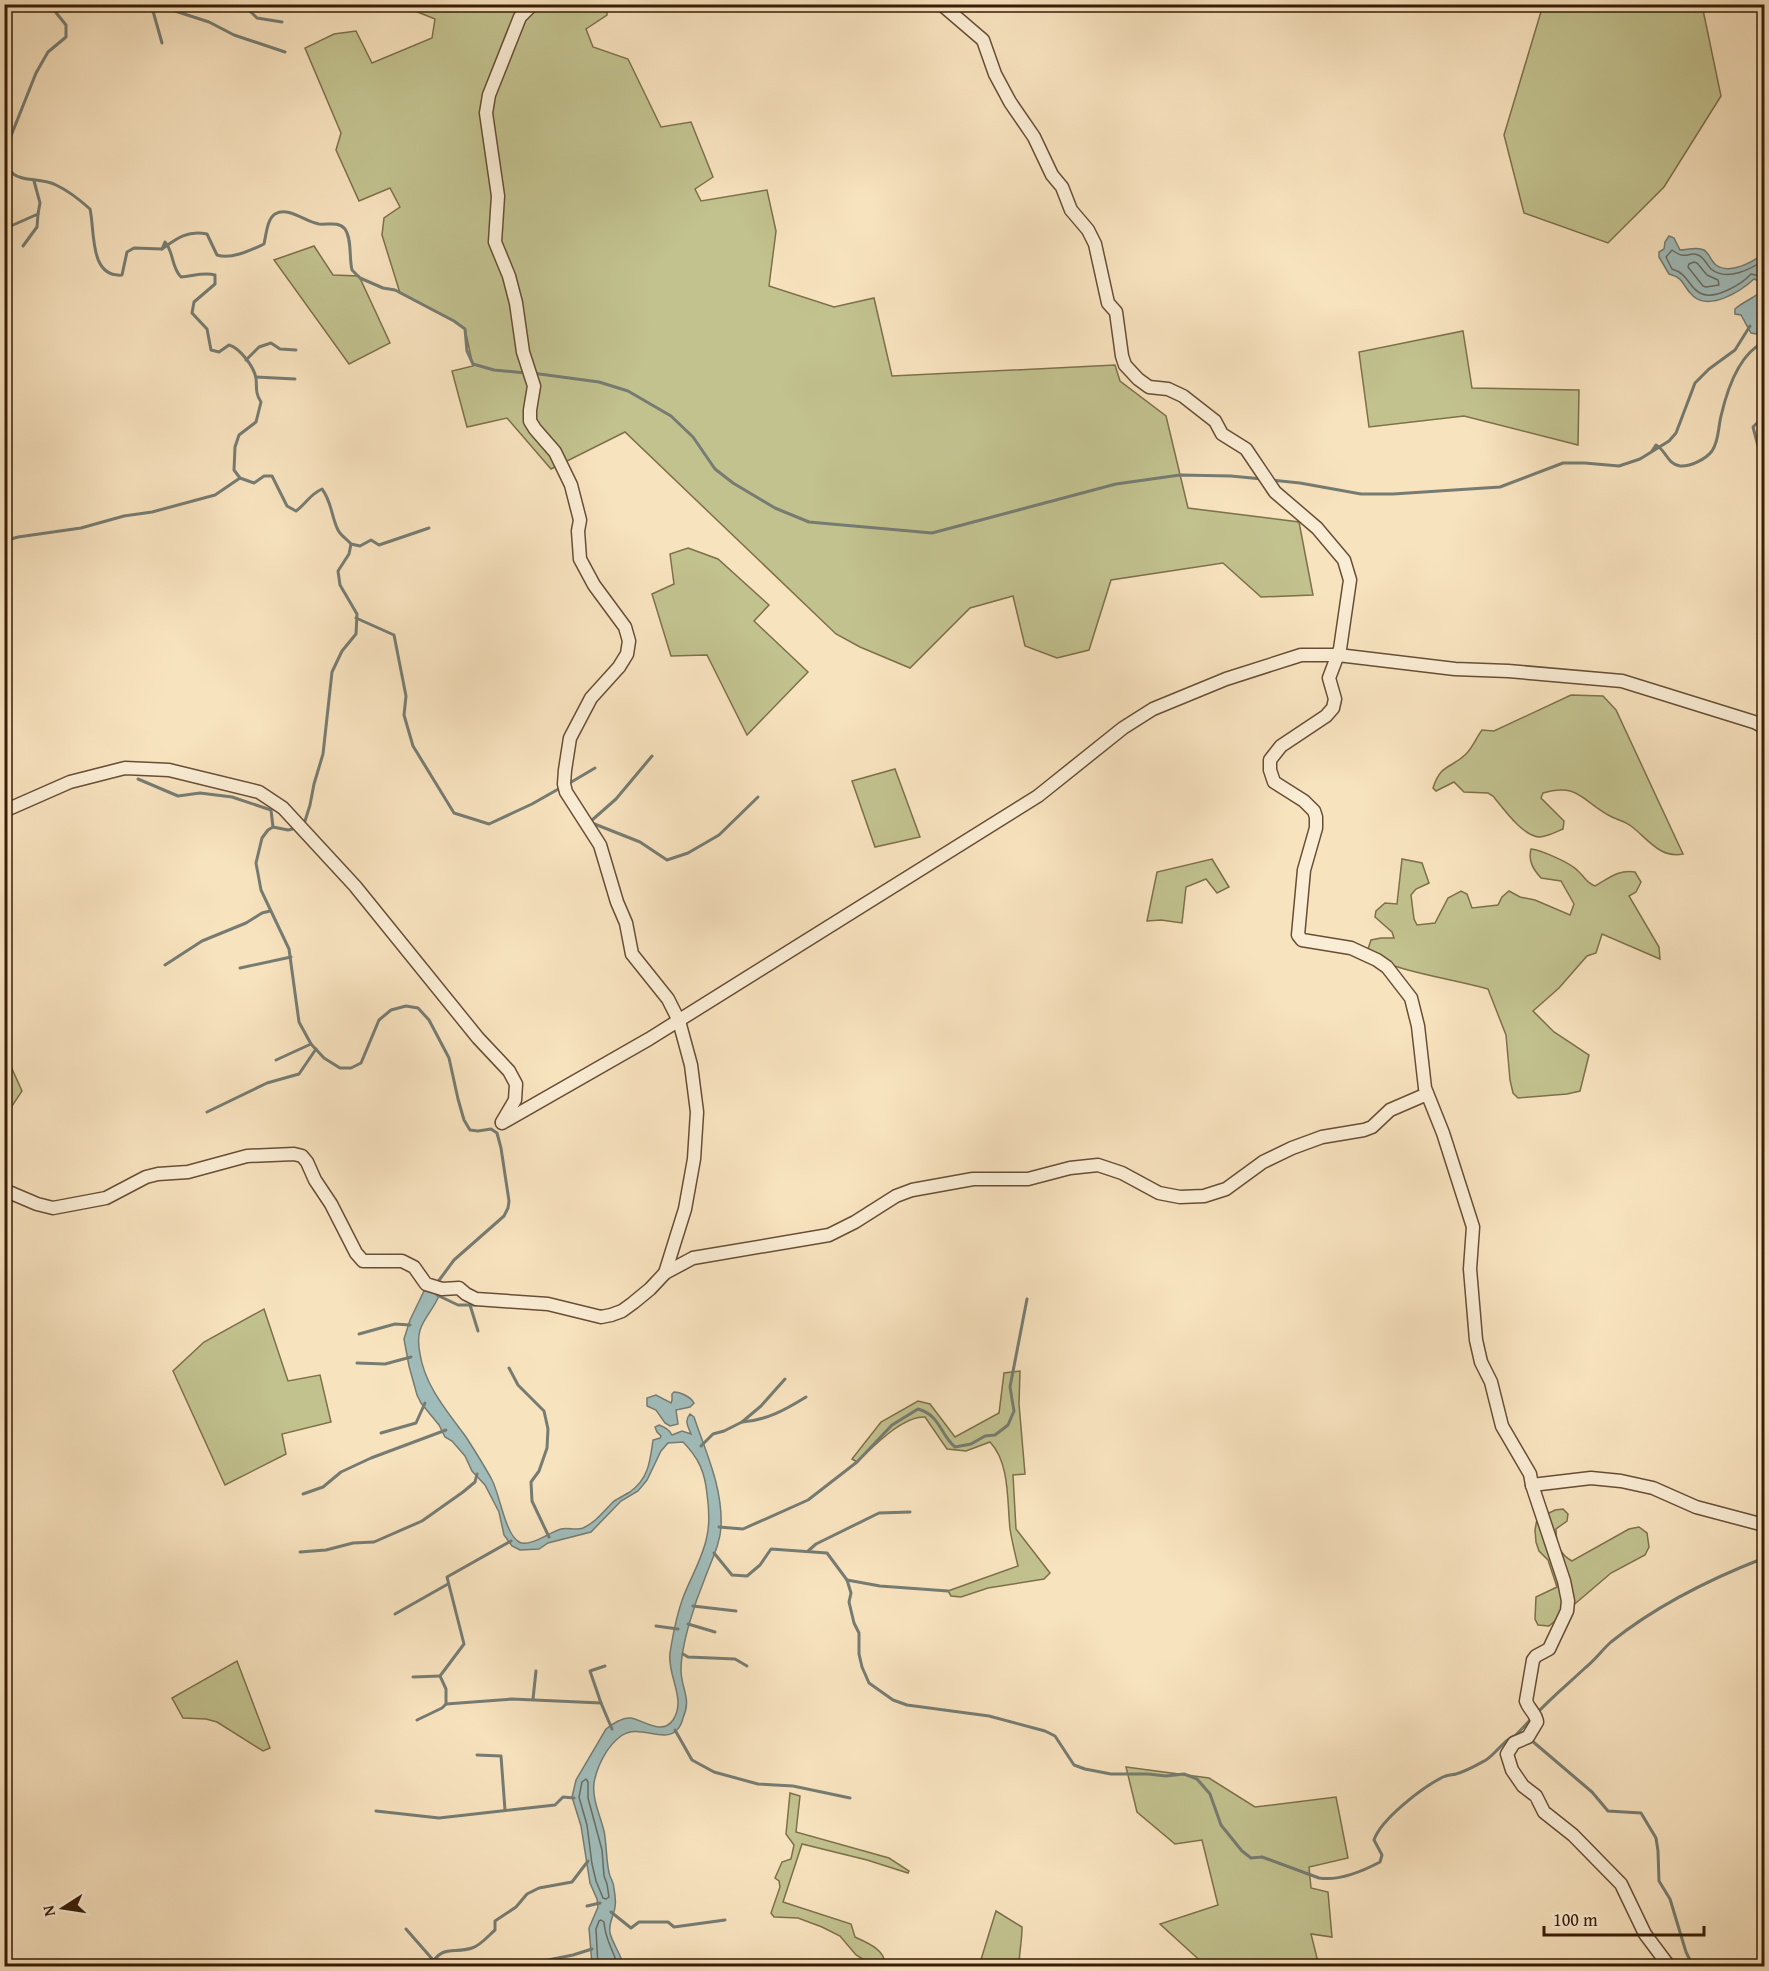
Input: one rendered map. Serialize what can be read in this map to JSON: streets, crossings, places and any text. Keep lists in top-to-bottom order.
{
  "scale_bar": "100 m",
  "north": "left"
}
